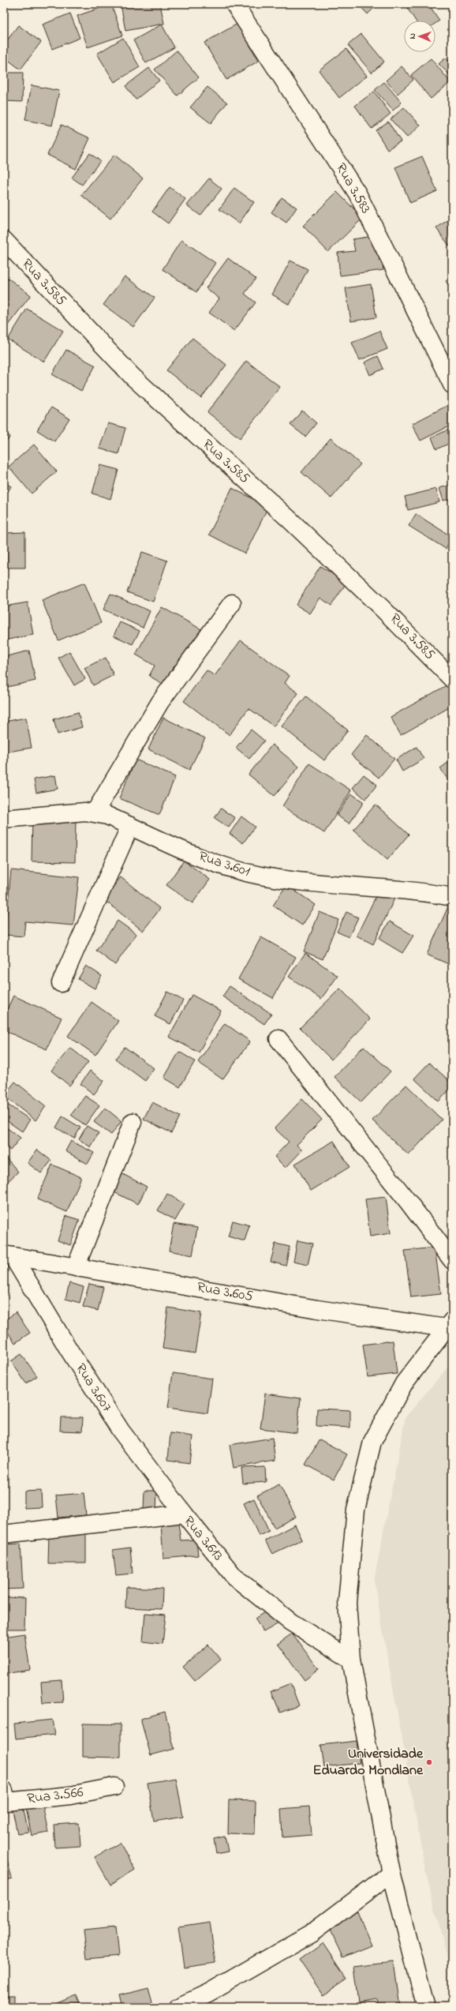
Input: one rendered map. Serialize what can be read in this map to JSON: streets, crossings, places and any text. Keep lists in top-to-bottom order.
{
  "streets": {
    "street": [
      "Rua 3.583",
      "Rua 3.585",
      "Rua 3.601",
      "Rua 3.605",
      "Rua 3.607",
      "Rua 3.613",
      "Rua 3.566"
    ]
  },
  "crossings": [
    ["Rua 3.605", "Rua 3.607"],
    ["Rua 3.607", "Rua 3.613"]
  ],
  "places": ["Universidade Eduardo Mondlane"],
  "north": "left"
}
